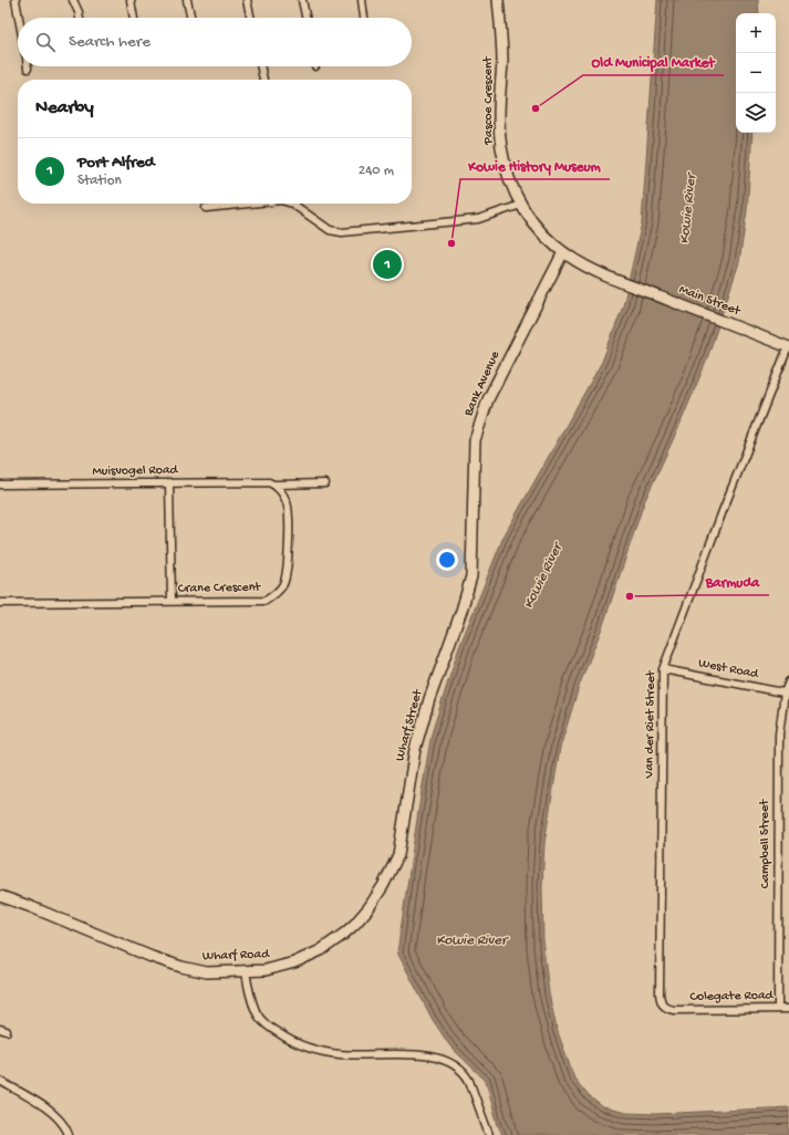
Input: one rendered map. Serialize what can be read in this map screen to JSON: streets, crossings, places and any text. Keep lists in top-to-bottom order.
{
  "streets": {
    "street": [
      "Pascoe Crescent",
      "Main Street",
      "Bank Avenue",
      "Muisvogel Road",
      "Crane Crescent",
      "West Road",
      "Van der Riet Street",
      "Wharf Street",
      "Campbell Street",
      "Wharf Road",
      "Colegate Road"
    ]
  },
  "crossings": [
    ["Pascoe Crescent", "Main Street"],
    ["Pascoe Crescent", "Bank Avenue"],
    ["Main Street", "Van der Riet Street"],
    ["Bank Avenue", "Wharf Street"],
    ["Muisvogel Road", "Crane Crescent"],
    ["West Road", "Van der Riet Street"],
    ["West Road", "Campbell Street"],
    ["Van der Riet Street", "Colegate Road"],
    ["Wharf Street", "Wharf Road"],
    ["Campbell Street", "Colegate Road"]
  ],
  "water": ["Kowie River"],
  "places": ["Old Municipal Market", "Kowie History Museum", "Barmuda"],
  "page": {
    "map_buttons": ["+", "−"],
    "search": "Search here",
    "heading": "Nearby",
    "list": [
      {
        "mark": "1",
        "name": "Port Alfred",
        "note": "Station",
        "value": "240 m"
      }
    ],
    "pins": "1"
  }
}
